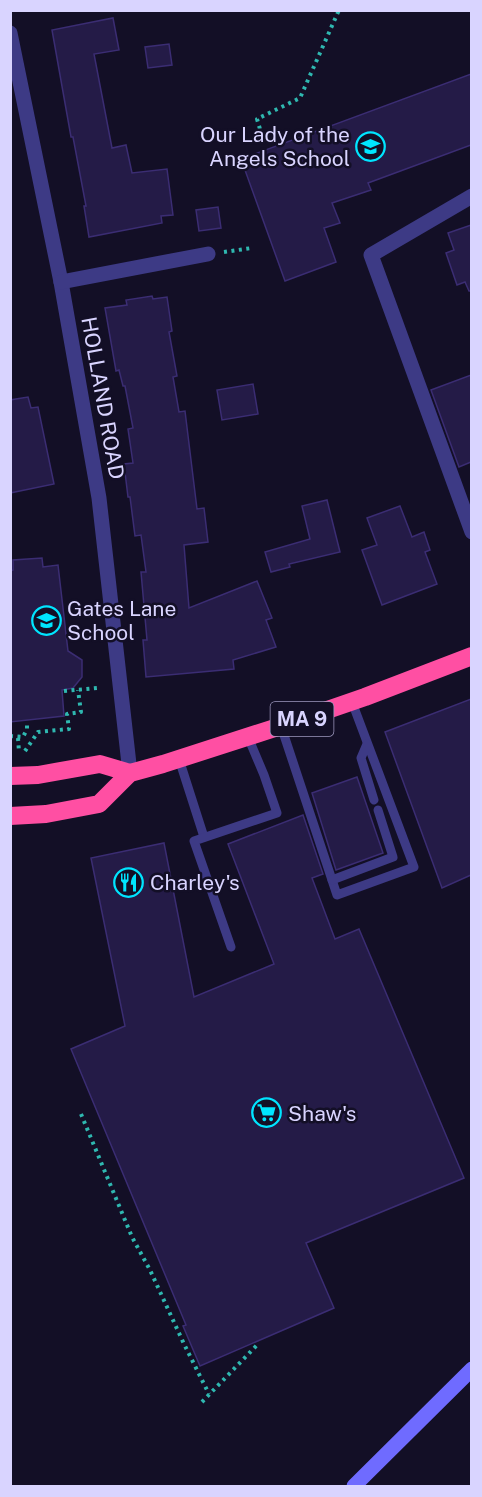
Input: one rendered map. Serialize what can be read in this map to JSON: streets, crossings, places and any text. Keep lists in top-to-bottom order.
{
  "streets": {
    "highway": ["MA 9"],
    "street": ["HOLLAND ROAD"]
  },
  "crossings": [
    ["HOLLAND ROAD", "MA 9"]
  ],
  "places": {
    "school or university": ["Our Lady of the Angels School", "Gates Lane School"],
    "restaurant": ["Charley's"],
    "supermarket": ["Shaw's"]
  }
}
